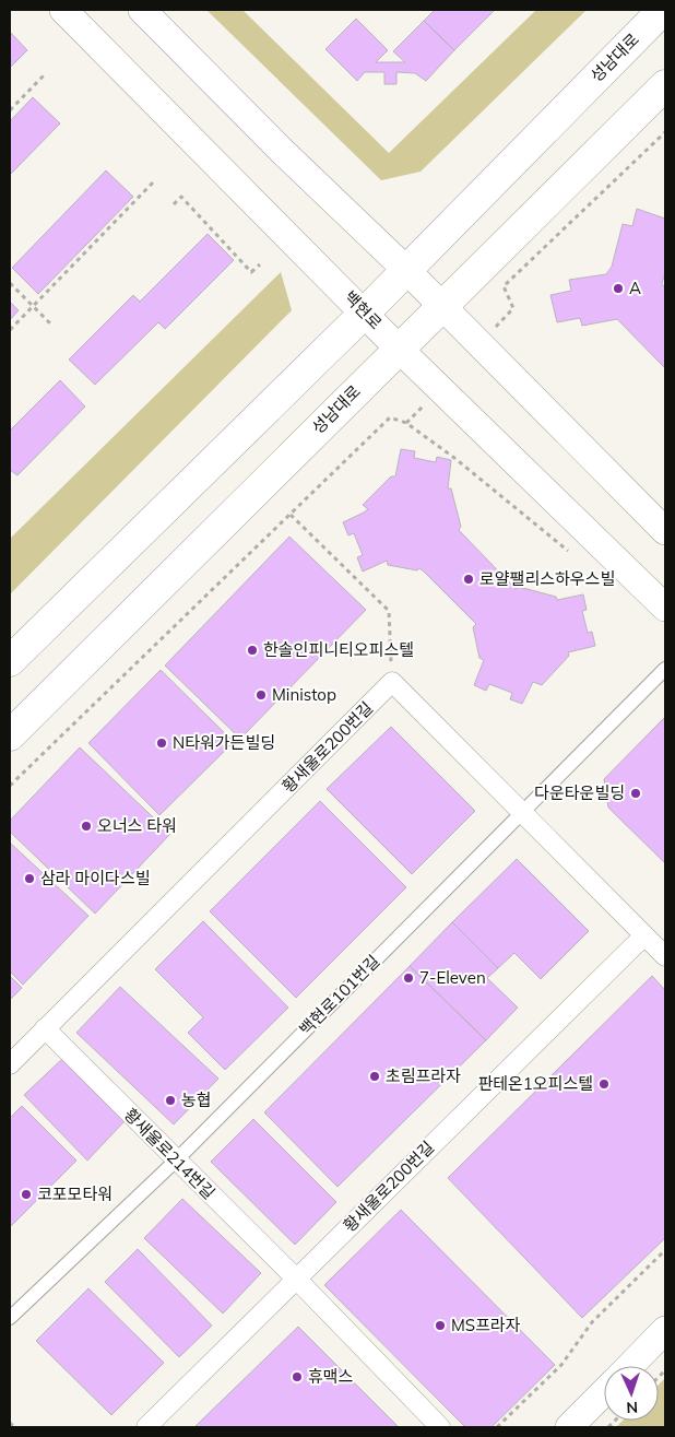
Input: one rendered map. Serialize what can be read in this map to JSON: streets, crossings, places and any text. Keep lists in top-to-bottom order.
{
  "streets": {
    "main road": ["성남대로", "백현로"],
    "street": ["황새울로200번길", "백현로101번길", "황새울로214번길"]
  },
  "crossings": [
    ["성남대로", "백현로"],
    ["황새울로200번길", "황새울로214번길"],
    ["백현로101번길", "황새울로214번길"]
  ],
  "places": [
    "A",
    "로얄팰리스하우스빌",
    "한솔인피니티오피스텔",
    "Ministop",
    "N타워가든빌딩",
    "다운타운빌딩",
    "오너스 타워",
    "삼라 마이다스빌",
    "7-Eleven",
    "초림프라자",
    "판테온1오피스텔",
    "농협",
    "코포모타워",
    "MS프라자",
    "휴맥스"
  ],
  "north": "bottom"
}
